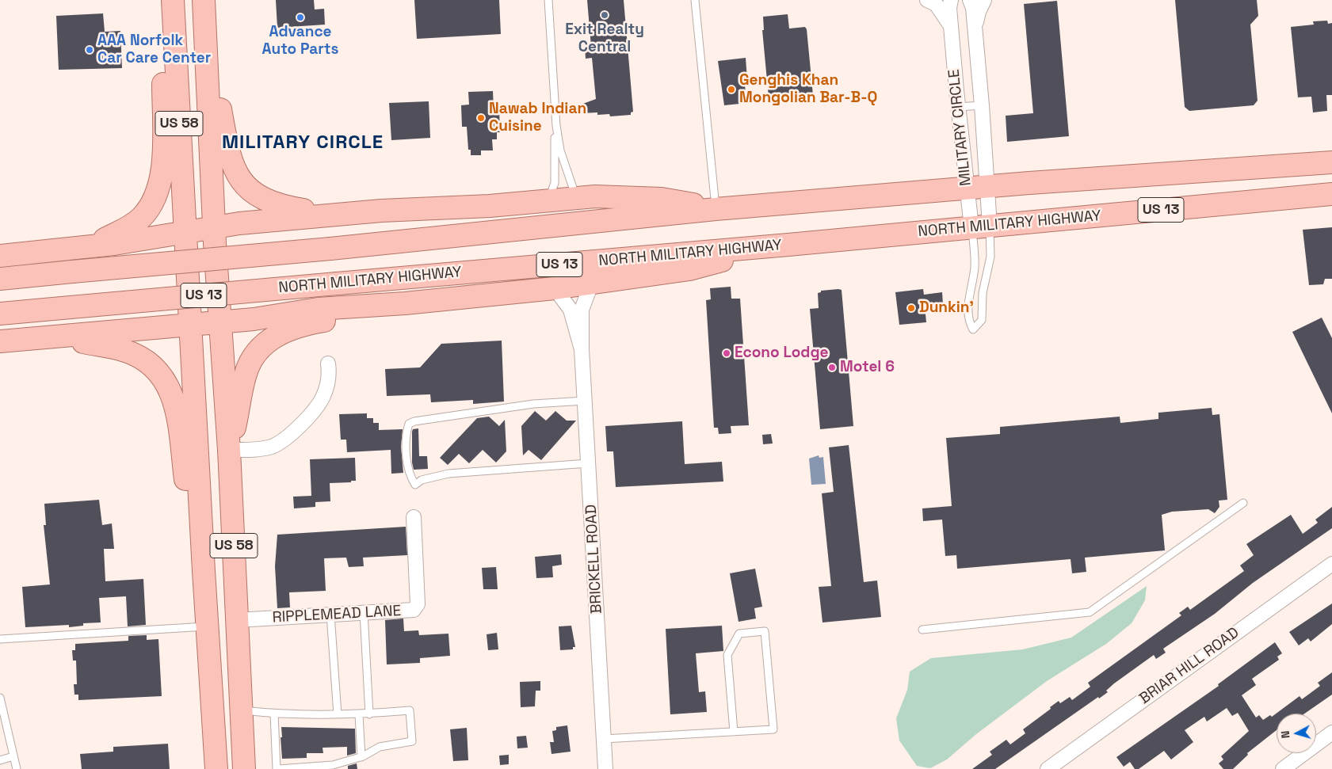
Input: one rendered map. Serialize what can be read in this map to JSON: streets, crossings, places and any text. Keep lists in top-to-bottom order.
{
  "streets": {
    "main road": ["US 58", "US 13", "NORTH MILITARY HIGHWAY"],
    "street": [
      "MILITARY CIRCLE",
      "BRICKELL ROAD",
      "RIPPLEMEAD LANE",
      "BRIAR HILL ROAD"
    ]
  },
  "crossings": [
    ["US 58", "RIPPLEMEAD LANE"],
    ["MILITARY CIRCLE", "US 13"],
    ["MILITARY CIRCLE", "NORTH MILITARY HIGHWAY"]
  ],
  "districts": ["MILITARY CIRCLE"],
  "places": [
    "Exit Realty Central",
    "Advance Auto Parts",
    "AAA Norfolk Car Care Center",
    "Genghis Khan Mongolian Bar-B-Q",
    "Nawab Indian Cuisine",
    "Dunkin'",
    "Econo Lodge",
    "Motel 6"
  ],
  "north": "left"
}
